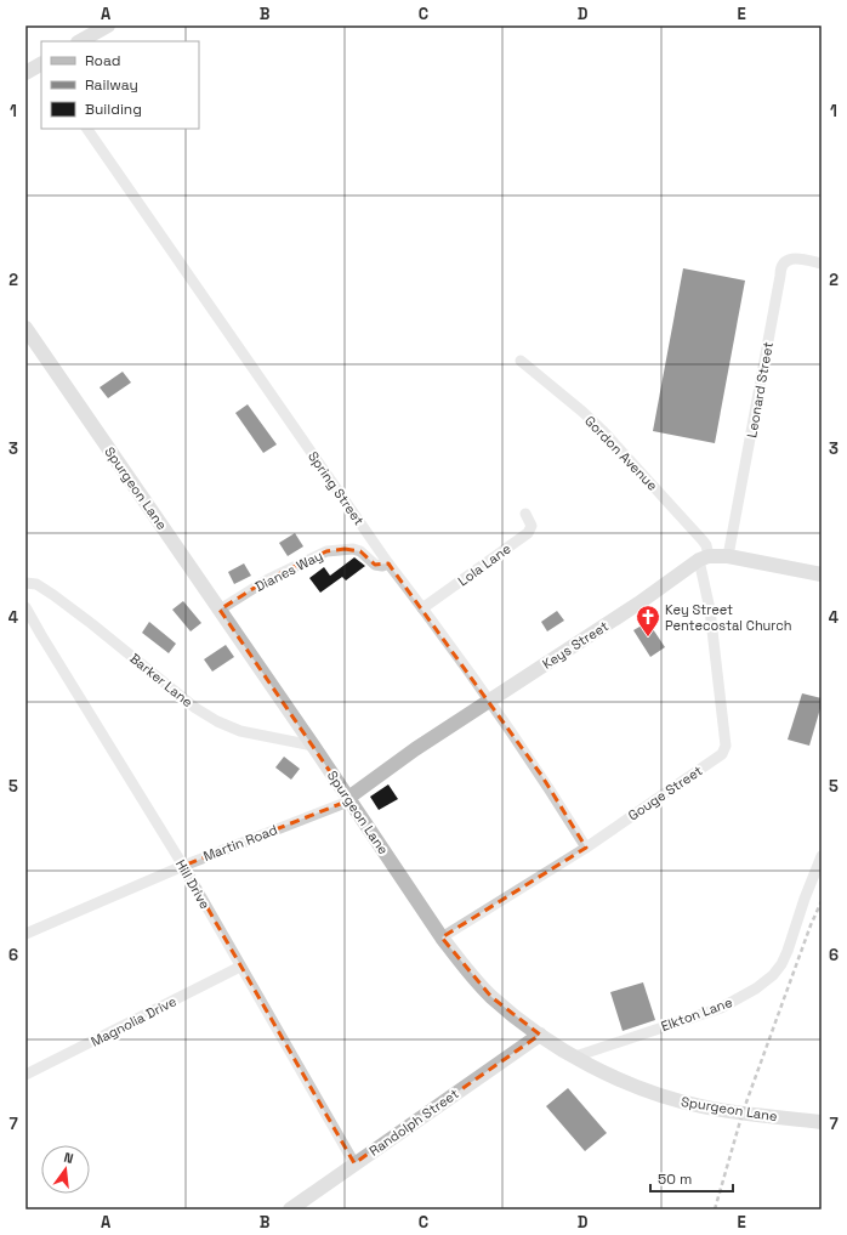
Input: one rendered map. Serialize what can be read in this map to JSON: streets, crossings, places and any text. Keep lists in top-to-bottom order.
{
  "streets": {
    "street": [
      "Leonard Street",
      "Gordon Avenue",
      "Spurgeon Lane",
      "Spring Street",
      "Lola Lane",
      "Dianes Way",
      "Keys Street",
      "Barker Lane",
      "Gouge Street",
      "Martin Road",
      "Hill Drive",
      "Elkton Lane",
      "Magnolia Drive",
      "Randolph Street"
    ]
  },
  "crossings": [
    ["Gordon Avenue", "Keys Street"],
    ["Gordon Avenue", "Gouge Street"],
    ["Spurgeon Lane", "Dianes Way"],
    ["Spurgeon Lane", "Keys Street"],
    ["Spurgeon Lane", "Barker Lane"],
    ["Spurgeon Lane", "Gouge Street"],
    ["Spurgeon Lane", "Martin Road"],
    ["Spurgeon Lane", "Elkton Lane"],
    ["Spurgeon Lane", "Randolph Street"],
    ["Spring Street", "Lola Lane"],
    ["Spring Street", "Dianes Way"],
    ["Spring Street", "Keys Street"],
    ["Spring Street", "Gouge Street"],
    ["Keys Street", "Gouge Street"],
    ["Keys Street", "Martin Road"],
    ["Martin Road", "Hill Drive"],
    ["Hill Drive", "Magnolia Drive"],
    ["Hill Drive", "Randolph Street"]
  ],
  "places": {
    "church": ["Key Street Pentecostal Church"]
  },
  "legend": ["Road", "Railway", "Building"],
  "scale_bar": "50 m",
  "north": "top",
  "grid": {
    "columns": [
      "A",
      "B",
      "C",
      "D",
      "E"
    ],
    "rows": [
      "1",
      "2",
      "3",
      "4",
      "5",
      "6",
      "7"
    ]
  }
}
